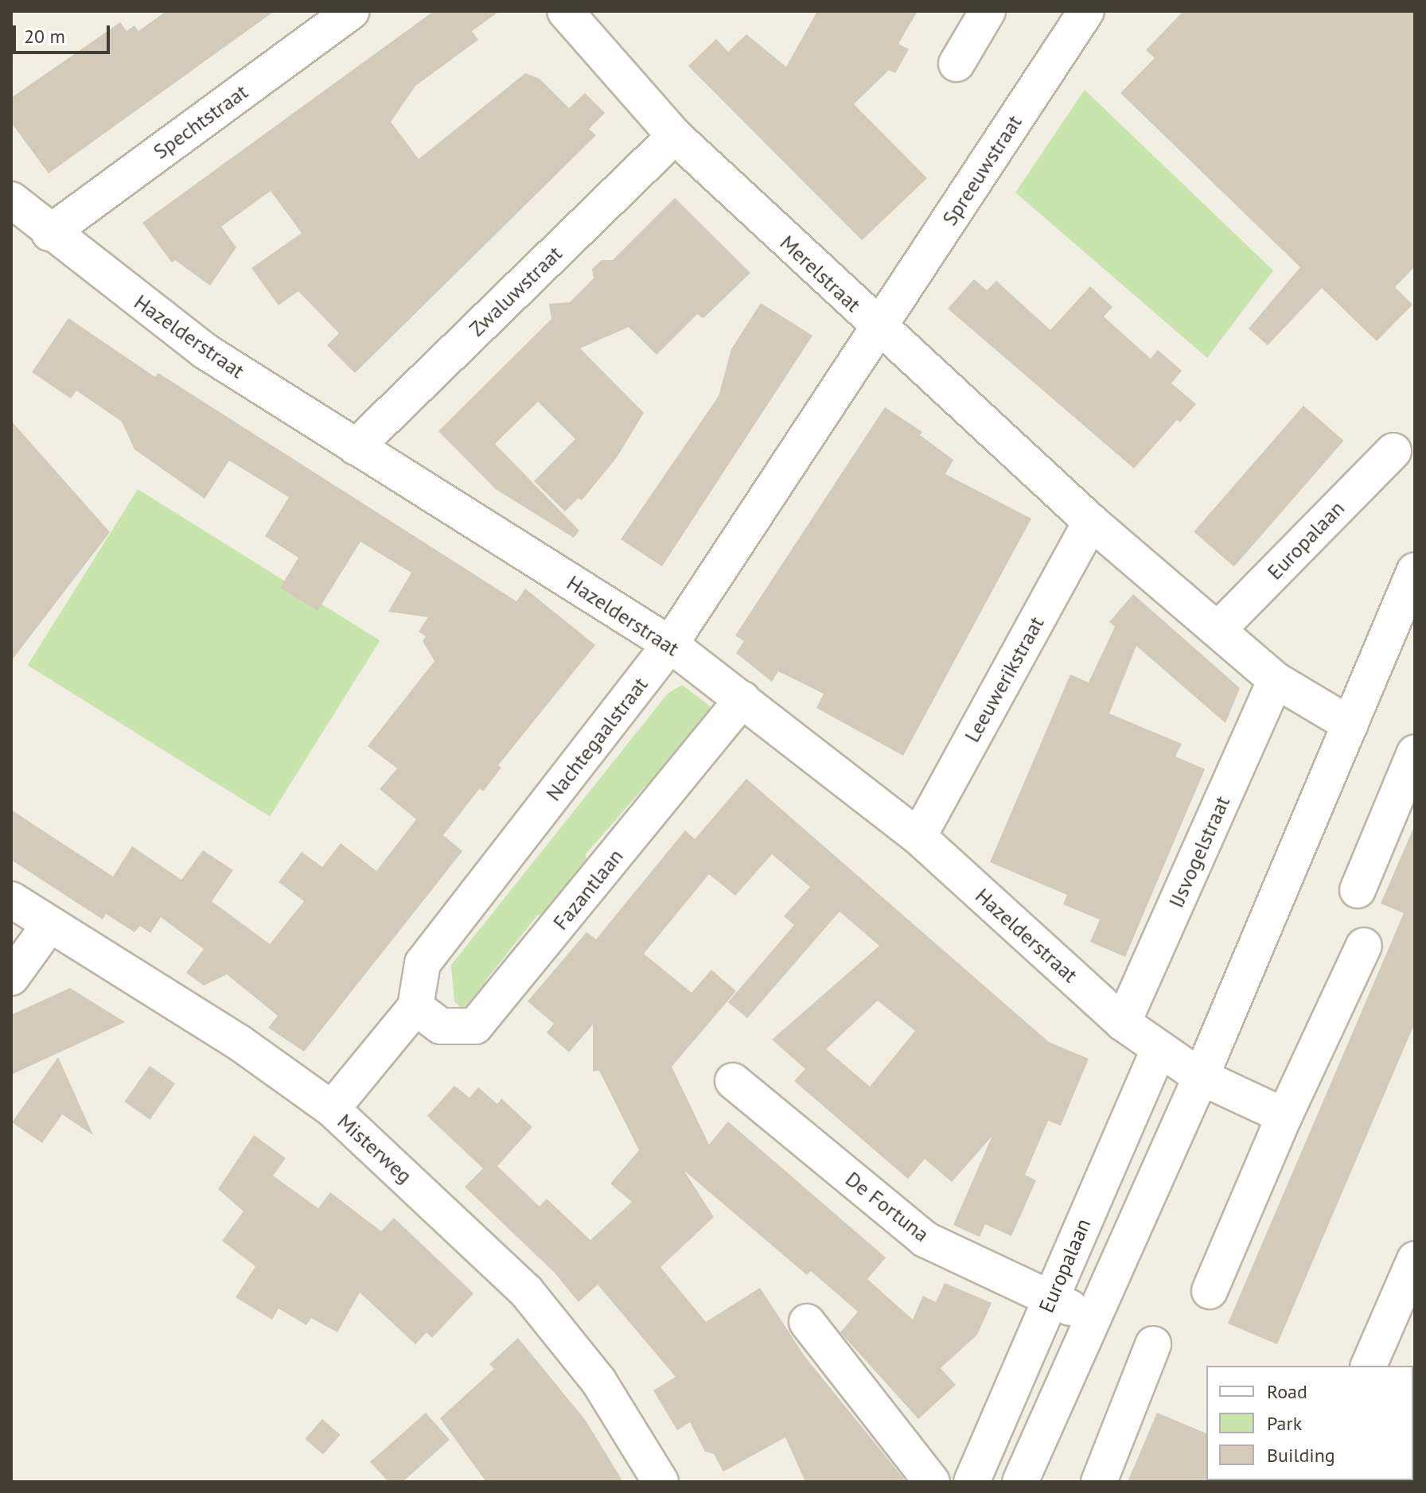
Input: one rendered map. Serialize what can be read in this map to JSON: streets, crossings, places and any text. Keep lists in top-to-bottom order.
{
  "streets": {
    "street": [
      "Spechtstraat",
      "Spreeuwstraat",
      "Merelstraat",
      "Zwaluwstraat",
      "Hazelderstraat",
      "Europalaan",
      "Leeuwerikstraat",
      "Nachtegaalstraat",
      "IJsvogelstraat",
      "Fazantlaan",
      "Misterweg",
      "De Fortuna"
    ]
  },
  "crossings": [
    ["Spechtstraat", "Hazelderstraat"],
    ["Spreeuwstraat", "Merelstraat"],
    ["Spreeuwstraat", "Nachtegaalstraat"],
    ["Merelstraat", "Zwaluwstraat"],
    ["Merelstraat", "Leeuwerikstraat"],
    ["Merelstraat", "Nachtegaalstraat"],
    ["Zwaluwstraat", "Hazelderstraat"],
    ["Hazelderstraat", "Europalaan"],
    ["Hazelderstraat", "Leeuwerikstraat"],
    ["Hazelderstraat", "Nachtegaalstraat"],
    ["Hazelderstraat", "IJsvogelstraat"],
    ["Hazelderstraat", "Fazantlaan"],
    ["Europalaan", "De Fortuna"],
    ["Nachtegaalstraat", "Fazantlaan"]
  ],
  "legend": ["Road", "Park", "Building"],
  "scale_bar": "20 m"
}
